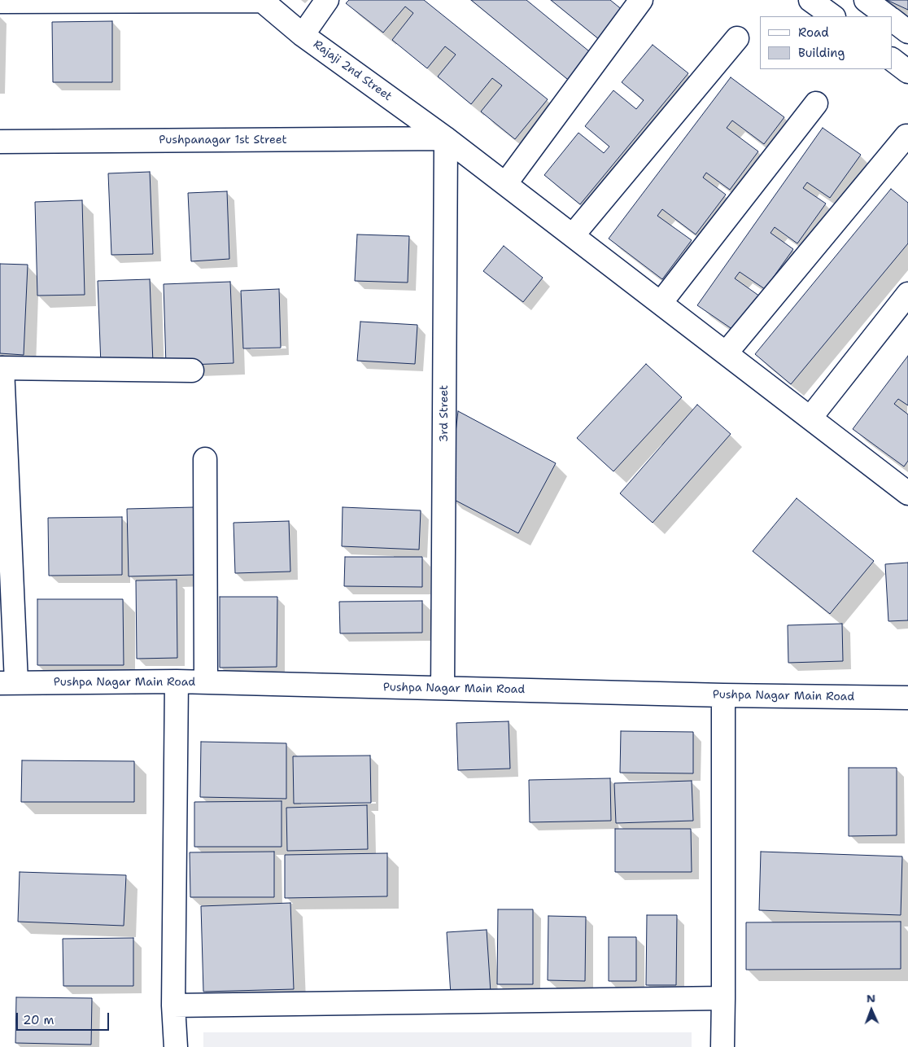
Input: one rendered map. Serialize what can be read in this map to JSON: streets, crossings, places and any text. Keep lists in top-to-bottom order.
{
  "streets": {
    "street": [
      "Rajaji 2nd Street",
      "Pushpanagar 1st Street",
      "3rd Street",
      "Pushpa Nagar Main Road"
    ]
  },
  "crossings": [
    ["Rajaji 2nd Street", "Pushpanagar 1st Street"],
    ["Rajaji 2nd Street", "3rd Street"],
    ["Pushpanagar 1st Street", "3rd Street"],
    ["3rd Street", "Pushpa Nagar Main Road"]
  ],
  "legend": ["Road", "Building"],
  "scale_bar": "20 m",
  "north": "top"
}
